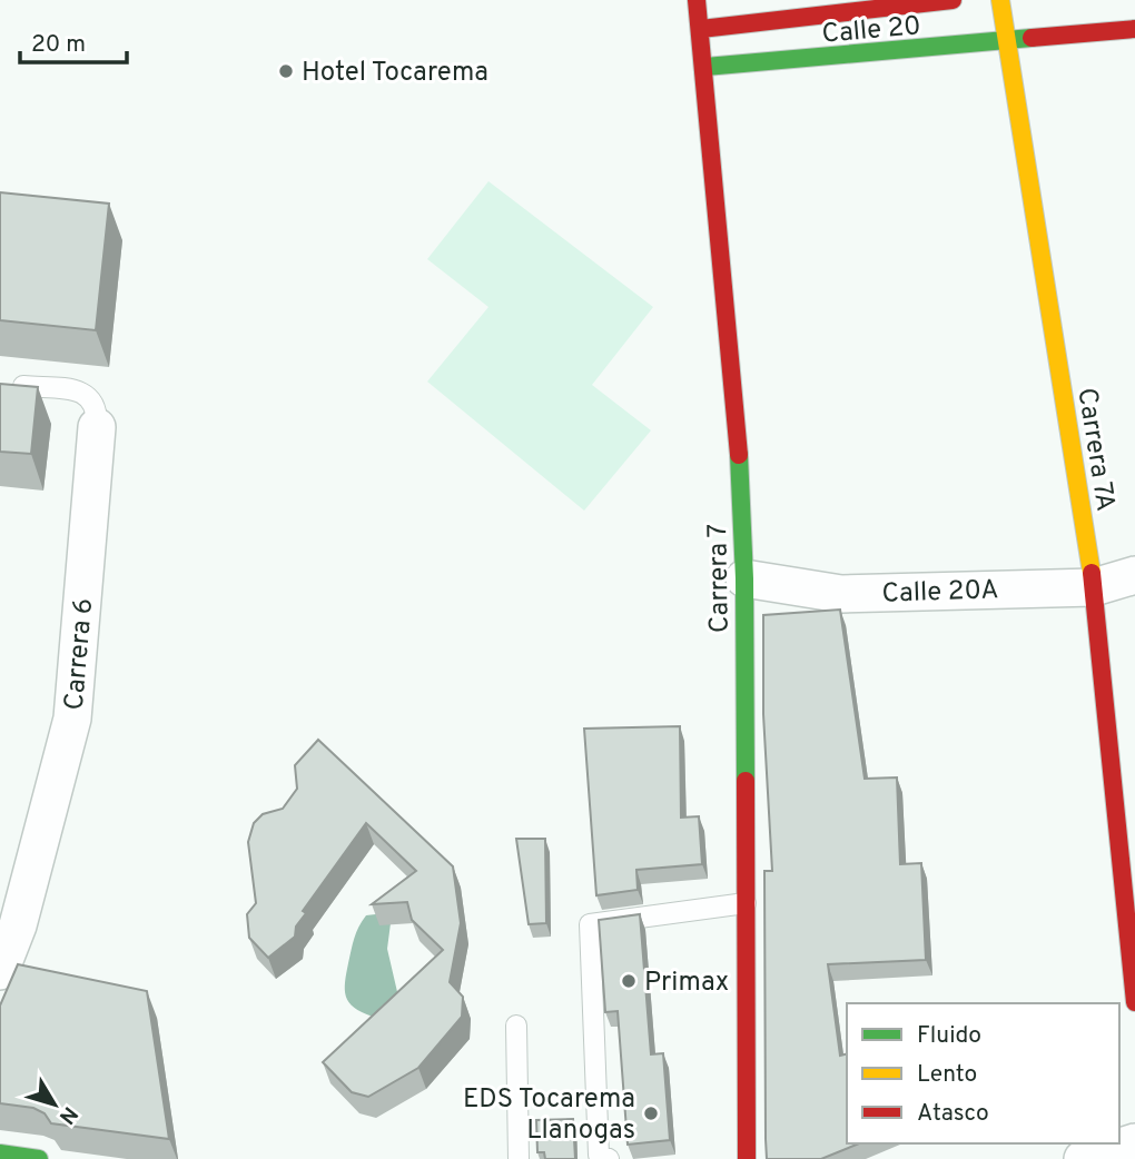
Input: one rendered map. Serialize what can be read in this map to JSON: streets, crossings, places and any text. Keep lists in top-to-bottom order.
{
  "streets": {
    "main road": ["Calle 20", "Carrera 7A", "Carrera 7"],
    "street": ["Calle 20A", "Carrera 6"]
  },
  "crossings": [
    ["Calle 20", "Carrera 7A"],
    ["Calle 20", "Carrera 7"],
    ["Carrera 7A", "Calle 20A"],
    ["Carrera 7", "Calle 20A"]
  ],
  "places": ["Hotel Tocarema", "Primax", "EDS Tocarema Llanogas"],
  "legend": ["Fluido", "Lento", "Atasco"],
  "scale_bar": "20 m",
  "north": "bottom right"
}
